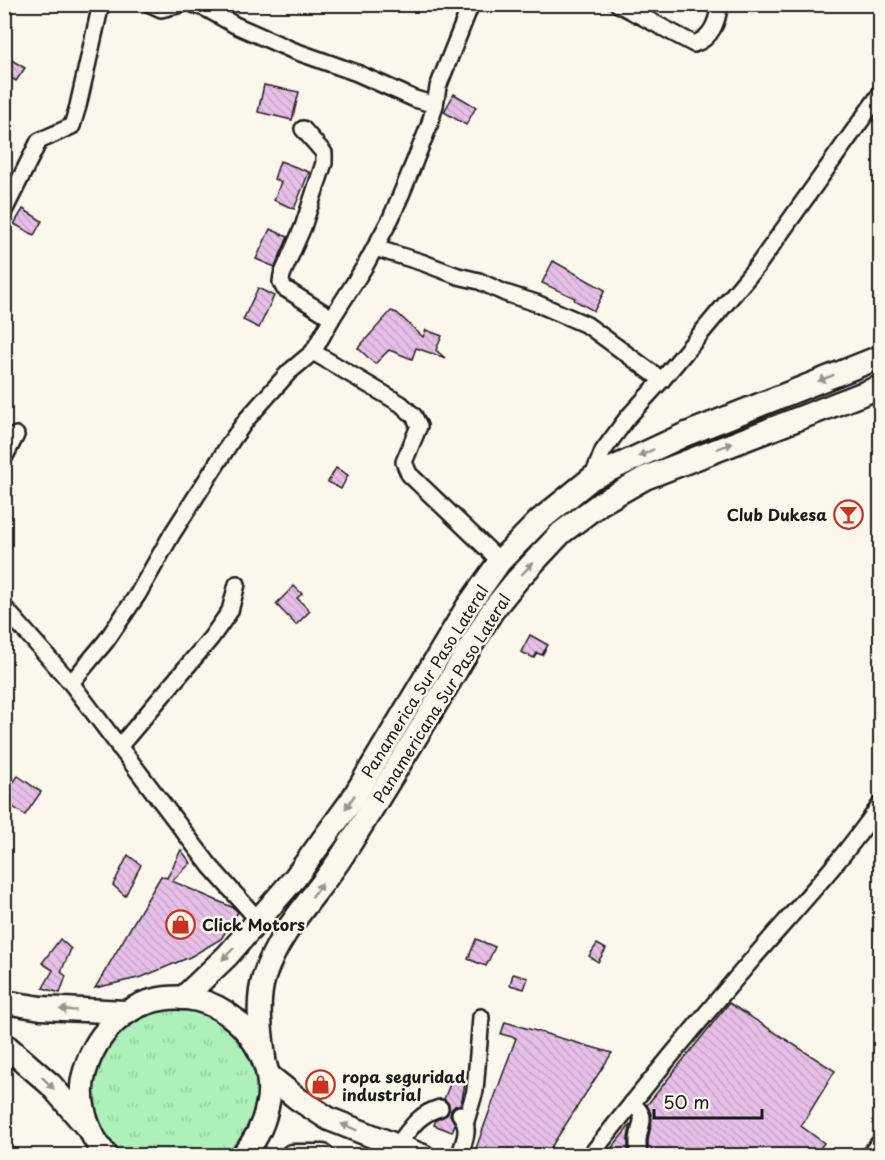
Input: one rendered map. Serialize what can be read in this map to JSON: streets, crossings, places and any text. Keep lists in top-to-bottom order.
{
  "streets": {
    "highway": ["Panamerica Sur Paso Lateral", "Panamericana Sur Paso Lateral"]
  },
  "one_way": ["Panamerica Sur Paso Lateral", "Panamericana Sur Paso Lateral"],
  "places": {
    "bar": ["Club Dukesa"],
    "shop": ["Click Motors", "ropa seguridad industrial"]
  },
  "scale_bar": "50 m"
}
